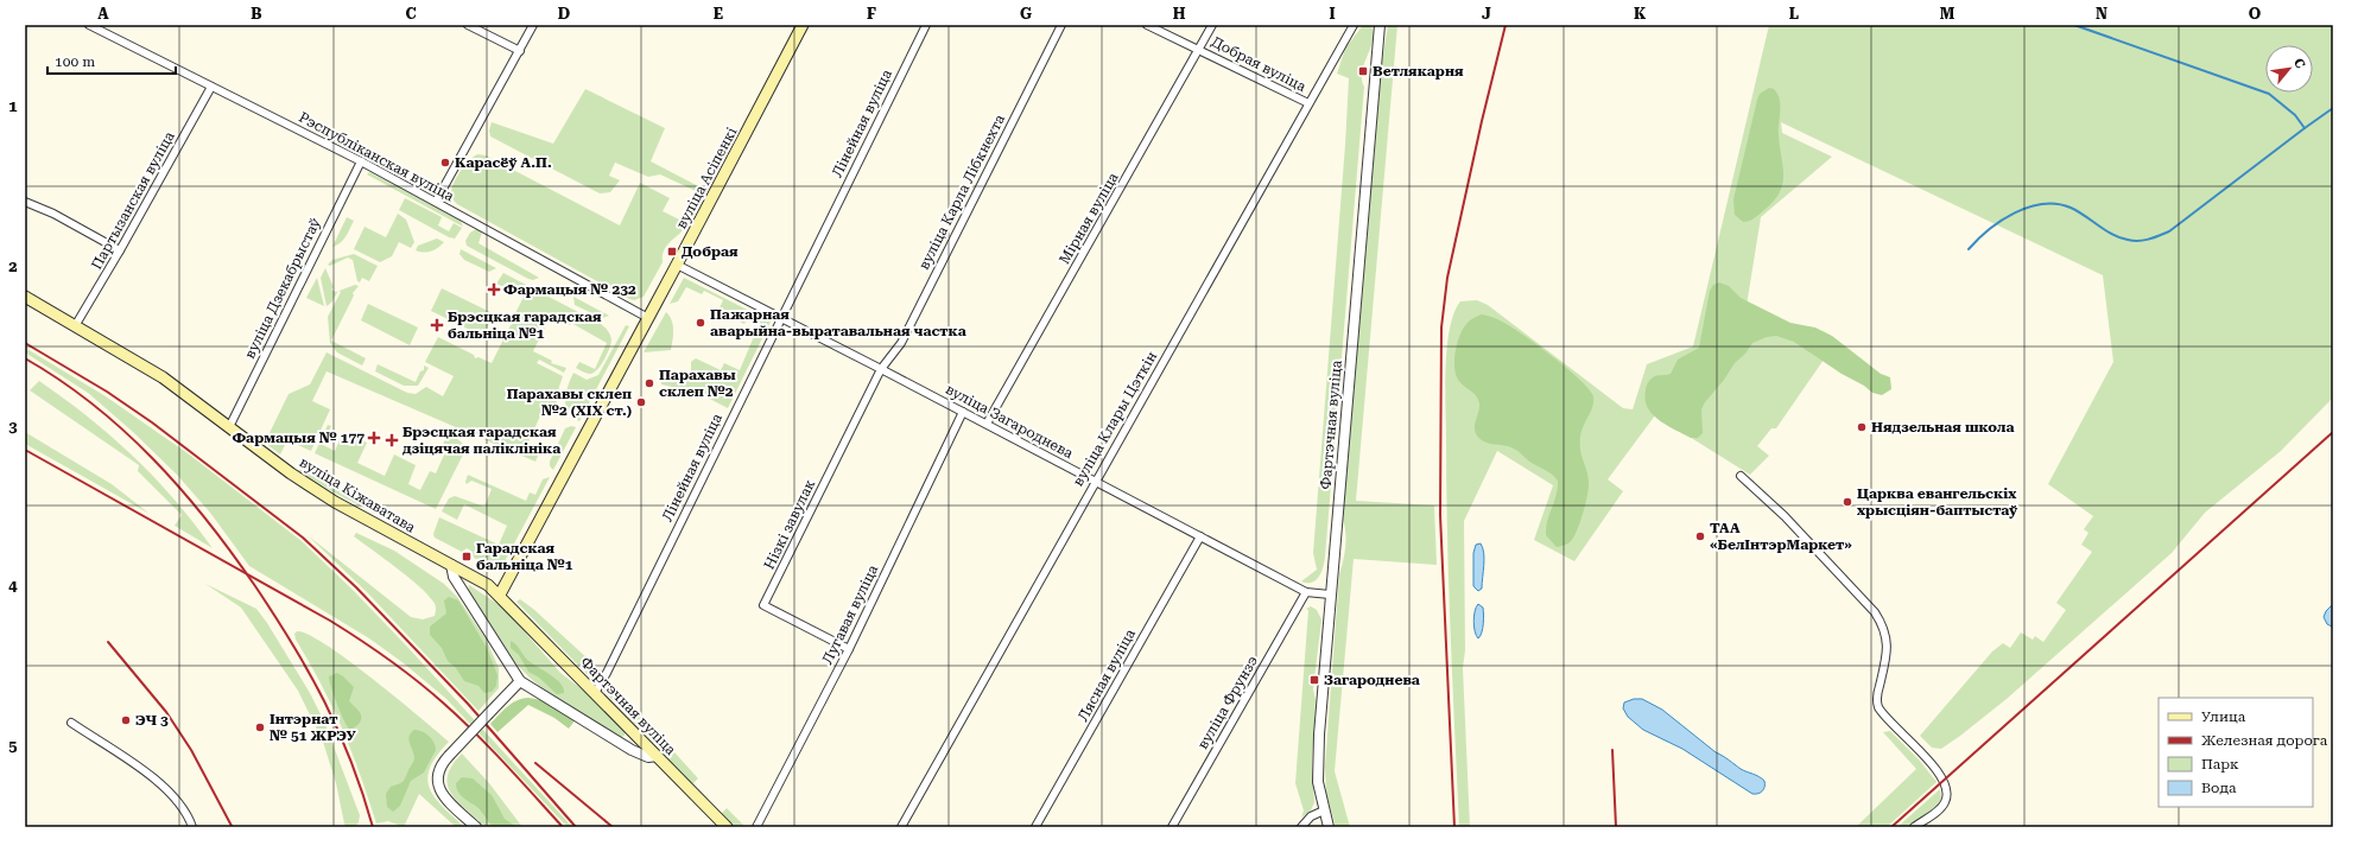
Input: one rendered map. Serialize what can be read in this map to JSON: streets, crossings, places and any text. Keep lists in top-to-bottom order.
{
  "streets": {
    "main road": ["вуліца Асіпенкі", "Фартэчная вуліца", "вуліца Кіжаватава"],
    "street": [
      "Добрая вуліца",
      "Лінейная вуліца",
      "Рэспубліканская вуліца",
      "вуліца Карла Лібкнехта",
      "Партызанская вуліца",
      "Мірная вуліца",
      "вуліца Дзекабрыстаў",
      "вуліца Клары Цэткін",
      "вуліца Загароднева",
      "Нізкі завулак",
      "Лугавая вуліца",
      "Лясная вуліца",
      "вуліца Фрунзэ"
    ]
  },
  "crossings": [
    ["Добрая вуліца", "Мірная вуліца"],
    ["Добрая вуліца", "вуліца Клары Цэткін"],
    ["Лінейная вуліца", "вуліца Загароднева"],
    ["Лінейная вуліца", "Фартэчная вуліца"],
    ["Рэспубліканская вуліца", "вуліца Асіпенкі"],
    ["Рэспубліканская вуліца", "Партызанская вуліца"],
    ["Рэспубліканская вуліца", "вуліца Дзекабрыстаў"],
    ["вуліца Асіпенкі", "вуліца Загароднева"],
    ["вуліца Асіпенкі", "вуліца Кіжаватава"],
    ["вуліца Карла Лібкнехта", "вуліца Загароднева"],
    ["вуліца Карла Лібкнехта", "Нізкі завулак"],
    ["Партызанская вуліца", "вуліца Кіжаватава"],
    ["Мірная вуліца", "вуліца Загароднева"],
    ["вуліца Дзекабрыстаў", "вуліца Кіжаватава"],
    ["вуліца Клары Цэткін", "вуліца Загароднева"],
    ["вуліца Загароднева", "Фартэчная вуліца"],
    ["вуліца Загароднева", "Нізкі завулак"],
    ["вуліца Загароднева", "Лугавая вуліца"],
    ["вуліца Загароднева", "Лясная вуліца"],
    ["вуліца Загароднева", "вуліца Фрунзэ"],
    ["Фартэчная вуліца", "вуліца Кіжаватава"],
    ["Нізкі завулак", "Лугавая вуліца"]
  ],
  "places": {
    "transit": [
      "Ветлякарня",
      "Добрая",
      "Гарадская бальніца №1",
      "Загароднева"
    ],
    "other": [
      "Карасёў А.П.",
      "Пажарная аварыйна-выратавальная частка",
      "Парахавы склеп №2",
      "Парахавы склеп №2 (XIX ст.)",
      "Нядзельная школа",
      "Царква евангельскіх хрысціян-баптыстаў",
      "ТАА «БелІнтэрМаркет»",
      "ЭЧ 3",
      "Інтэрнат № 51 ЖРЭУ"
    ],
    "health": [
      "Фармацыя № 232",
      "Брэсцкая гарадская бальніца №1",
      "Фармацыя № 177",
      "Брэсцкая гарадская дзіцячая паліклініка"
    ]
  },
  "legend": [
    "Улица",
    "Железная дорога",
    "Парк",
    "Вода"
  ],
  "scale_bar": "100 m",
  "north": "top right",
  "grid": {
    "columns": [
      "A",
      "B",
      "C",
      "D",
      "E",
      "F",
      "G",
      "H",
      "I",
      "J",
      "K",
      "L",
      "M",
      "N",
      "O"
    ],
    "rows": [
      "1",
      "2",
      "3",
      "4",
      "5"
    ]
  }
}
